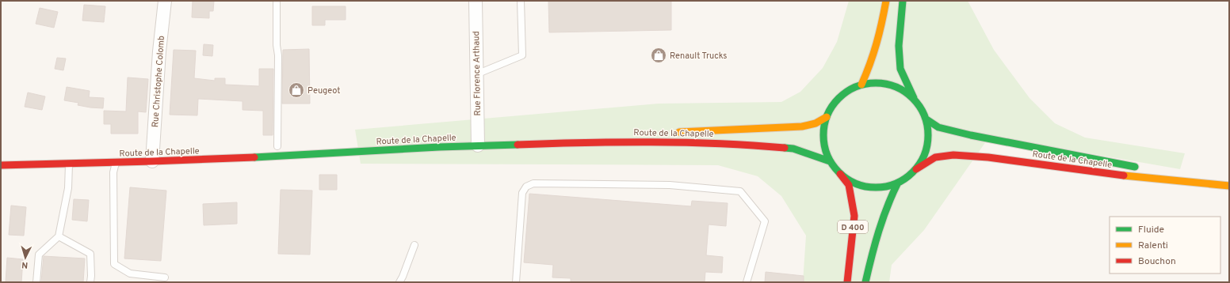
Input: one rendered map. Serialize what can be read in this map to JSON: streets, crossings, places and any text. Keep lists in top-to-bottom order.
{
  "streets": {
    "main road": ["Route de la Chapelle", "D 400"],
    "street": ["Rue Florence Arthaud", "Rue Christophe Colomb"]
  },
  "crossings": [
    ["Rue Florence Arthaud", "Route de la Chapelle"],
    ["Rue Christophe Colomb", "Route de la Chapelle"],
    ["Route de la Chapelle", "D 400"]
  ],
  "places": {
    "shop": ["Renault Trucks", "Peugeot"]
  },
  "legend": ["Fluide", "Ralenti", "Bouchon"],
  "north": "bottom"
}
